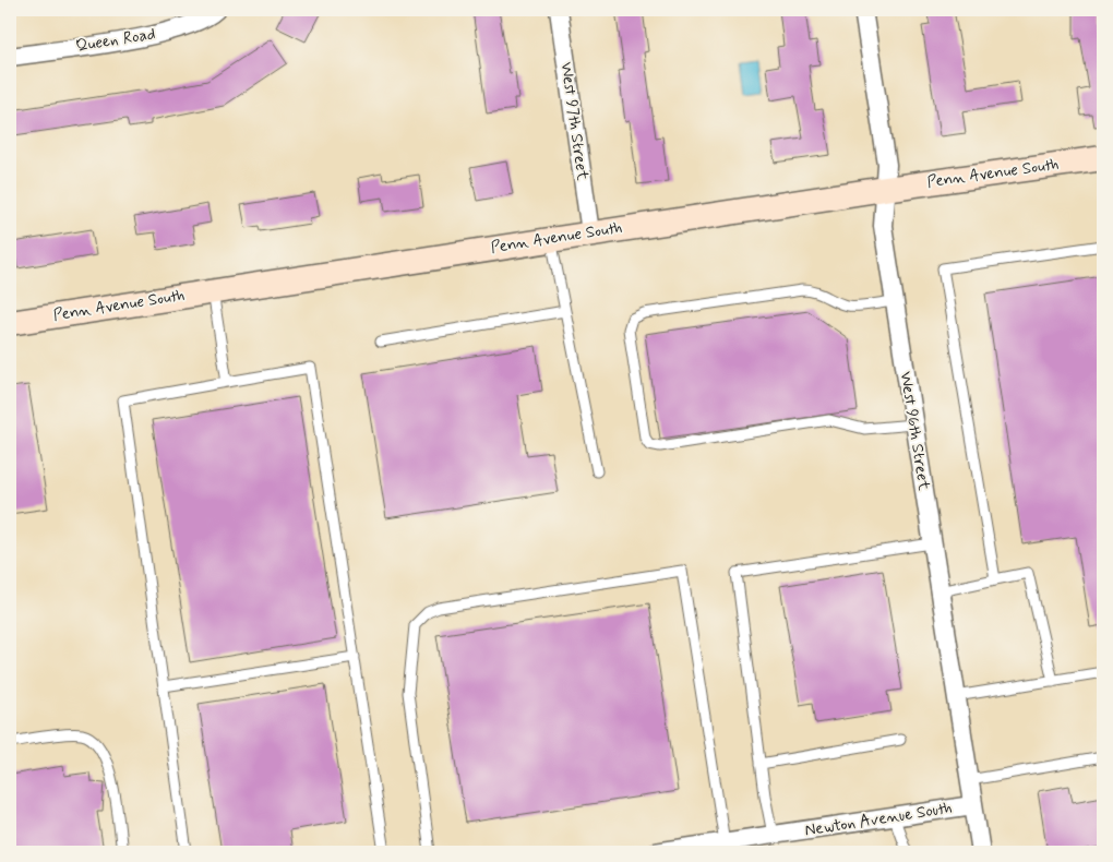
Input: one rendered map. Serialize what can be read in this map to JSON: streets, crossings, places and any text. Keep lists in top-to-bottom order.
{
  "streets": {
    "main road": ["Penn Avenue South"],
    "street": [
      "Queen Road",
      "West 97th Street",
      "West 96th Street",
      "Newton Avenue South"
    ]
  },
  "crossings": [
    ["West 97th Street", "Penn Avenue South"],
    ["Penn Avenue South", "West 96th Street"],
    ["West 96th Street", "Newton Avenue South"]
  ]
}
